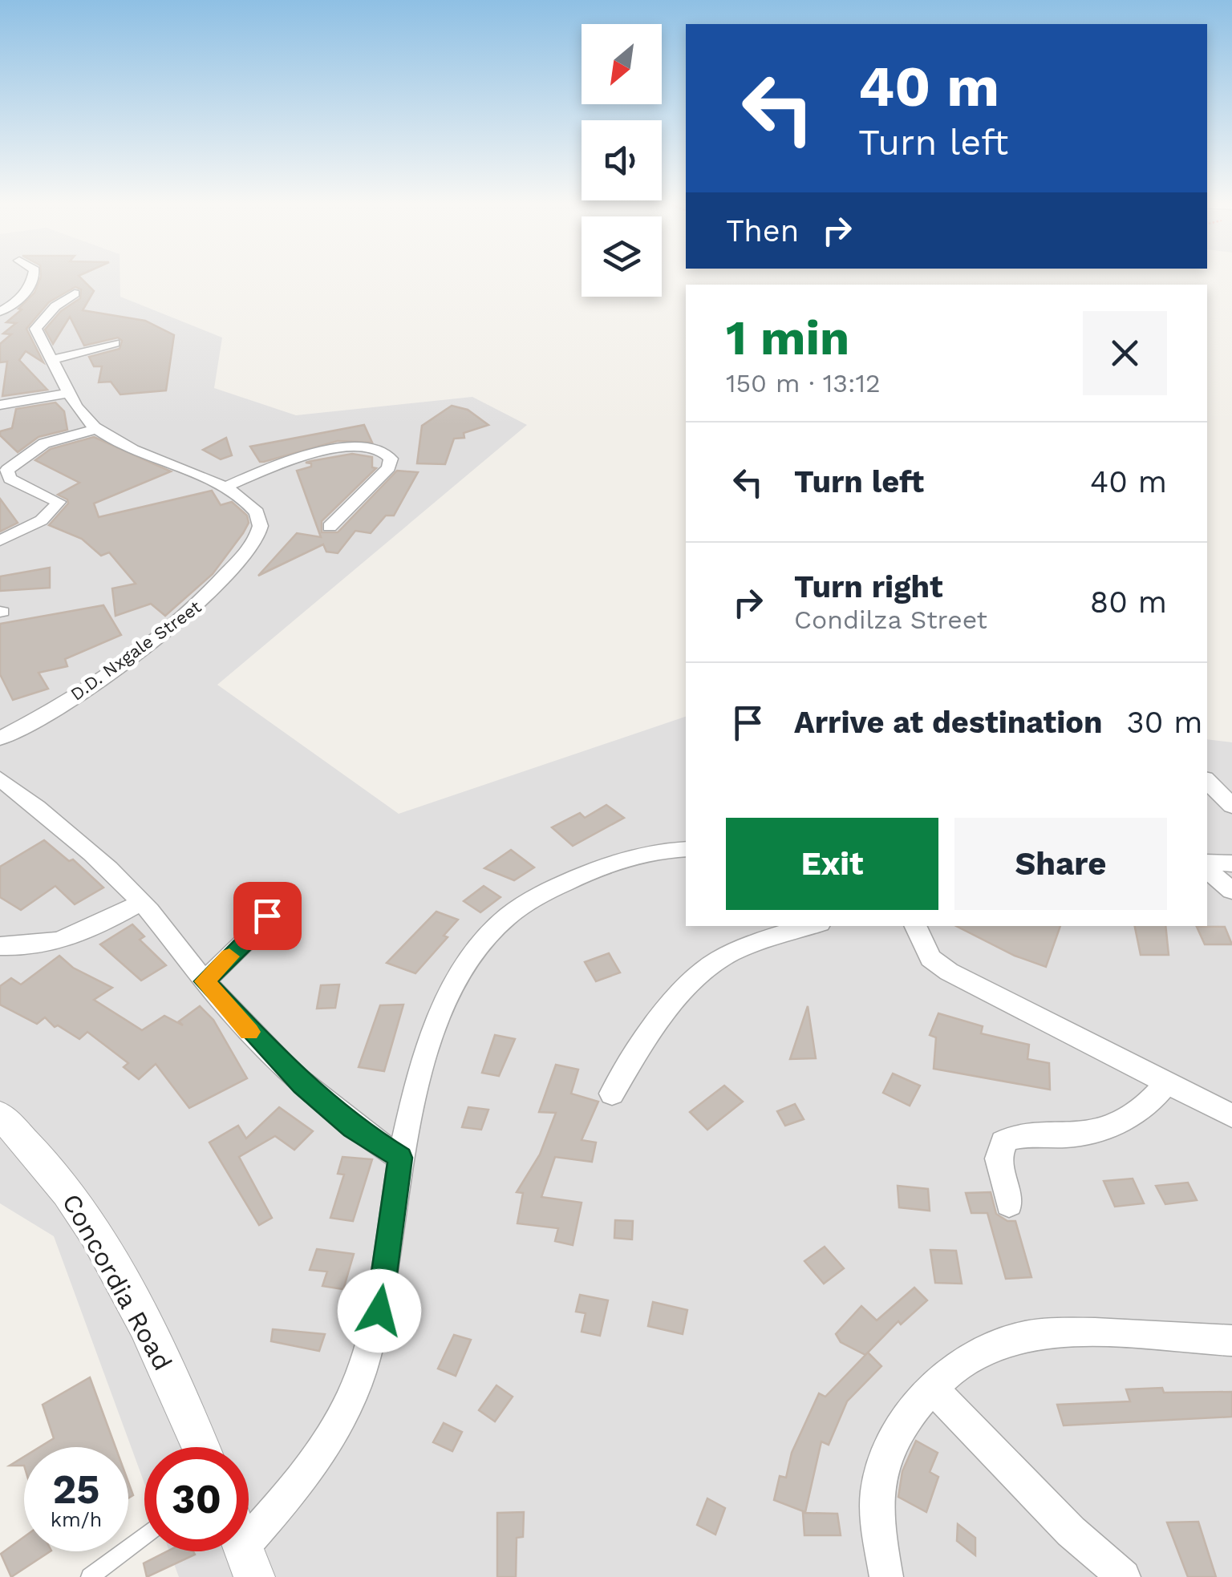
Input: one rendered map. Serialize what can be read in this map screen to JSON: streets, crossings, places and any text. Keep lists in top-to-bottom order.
{
  "streets": {
    "street": ["D.D. Nxgale Street", "Concordia Road"]
  },
  "north": "bottom left",
  "page": {
    "turn": ["40 m", "Turn left"],
    "then": "Then",
    "heading": ["1 min", "150 m · 13:12"],
    "list": [
      {
        "name": "Turn left",
        "value": "40 m"
      },
      {
        "name": "Turn right",
        "note": "Condilza Street",
        "value": "80 m"
      },
      {
        "name": "Arrive at destination",
        "value": "30 m"
      }
    ],
    "buttons": ["Exit", "Share"],
    "speed": "25 km/h",
    "limit": "30"
  }
}
